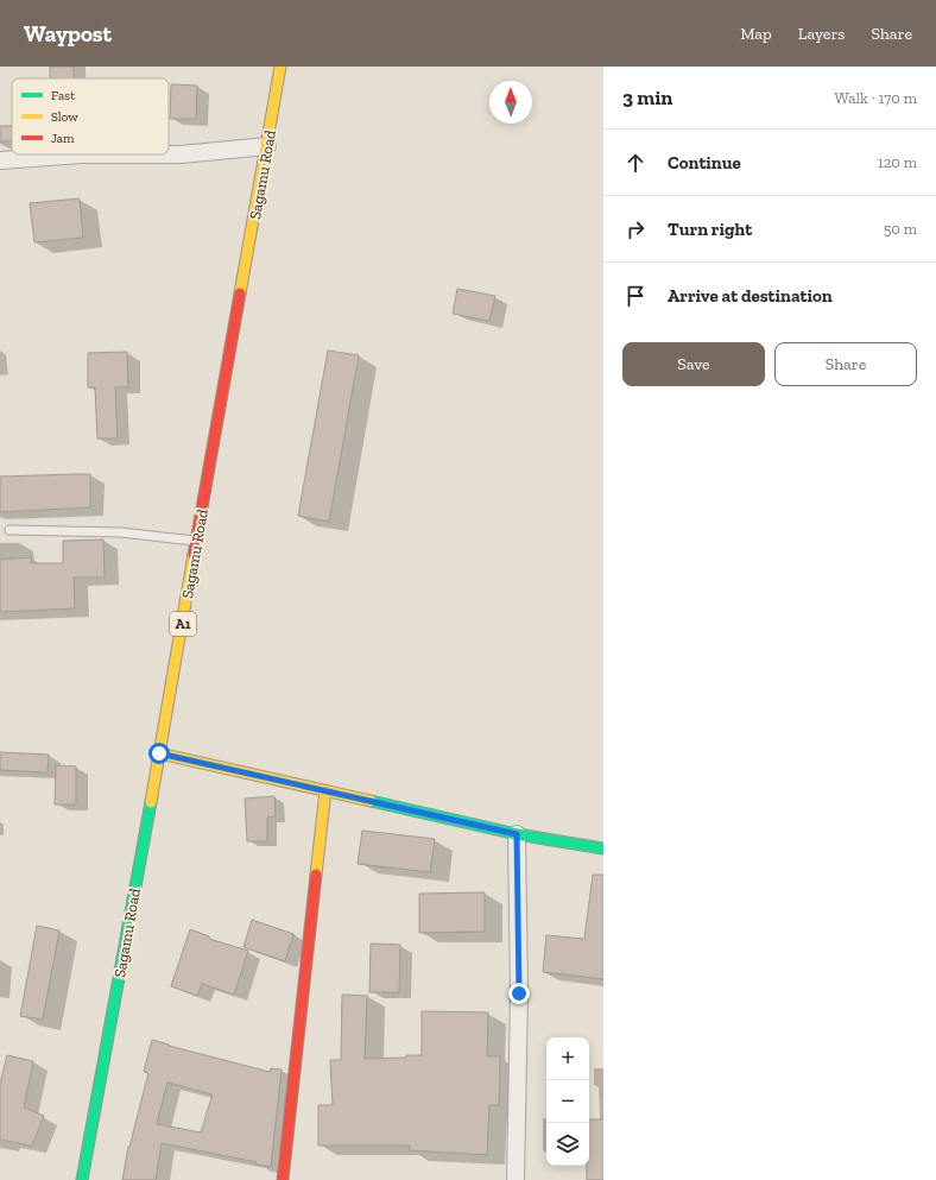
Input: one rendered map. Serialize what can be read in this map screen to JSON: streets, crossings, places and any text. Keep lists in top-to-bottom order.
{
  "streets": {
    "main road": ["Sagamu Road", "A1"]
  },
  "legend": ["Fast", "Slow", "Jam"],
  "north": "top",
  "page": {
    "header": "Waypost",
    "nav": ["Map", "Layers", "Share"],
    "heading": ["3 min", "Walk · 170 m"],
    "list": [
      ["Continue", "120 m"],
      ["Turn right", "50 m"],
      "Arrive at destination"
    ],
    "buttons": ["Save", "Share"],
    "map_buttons": ["+", "−"]
  }
}
